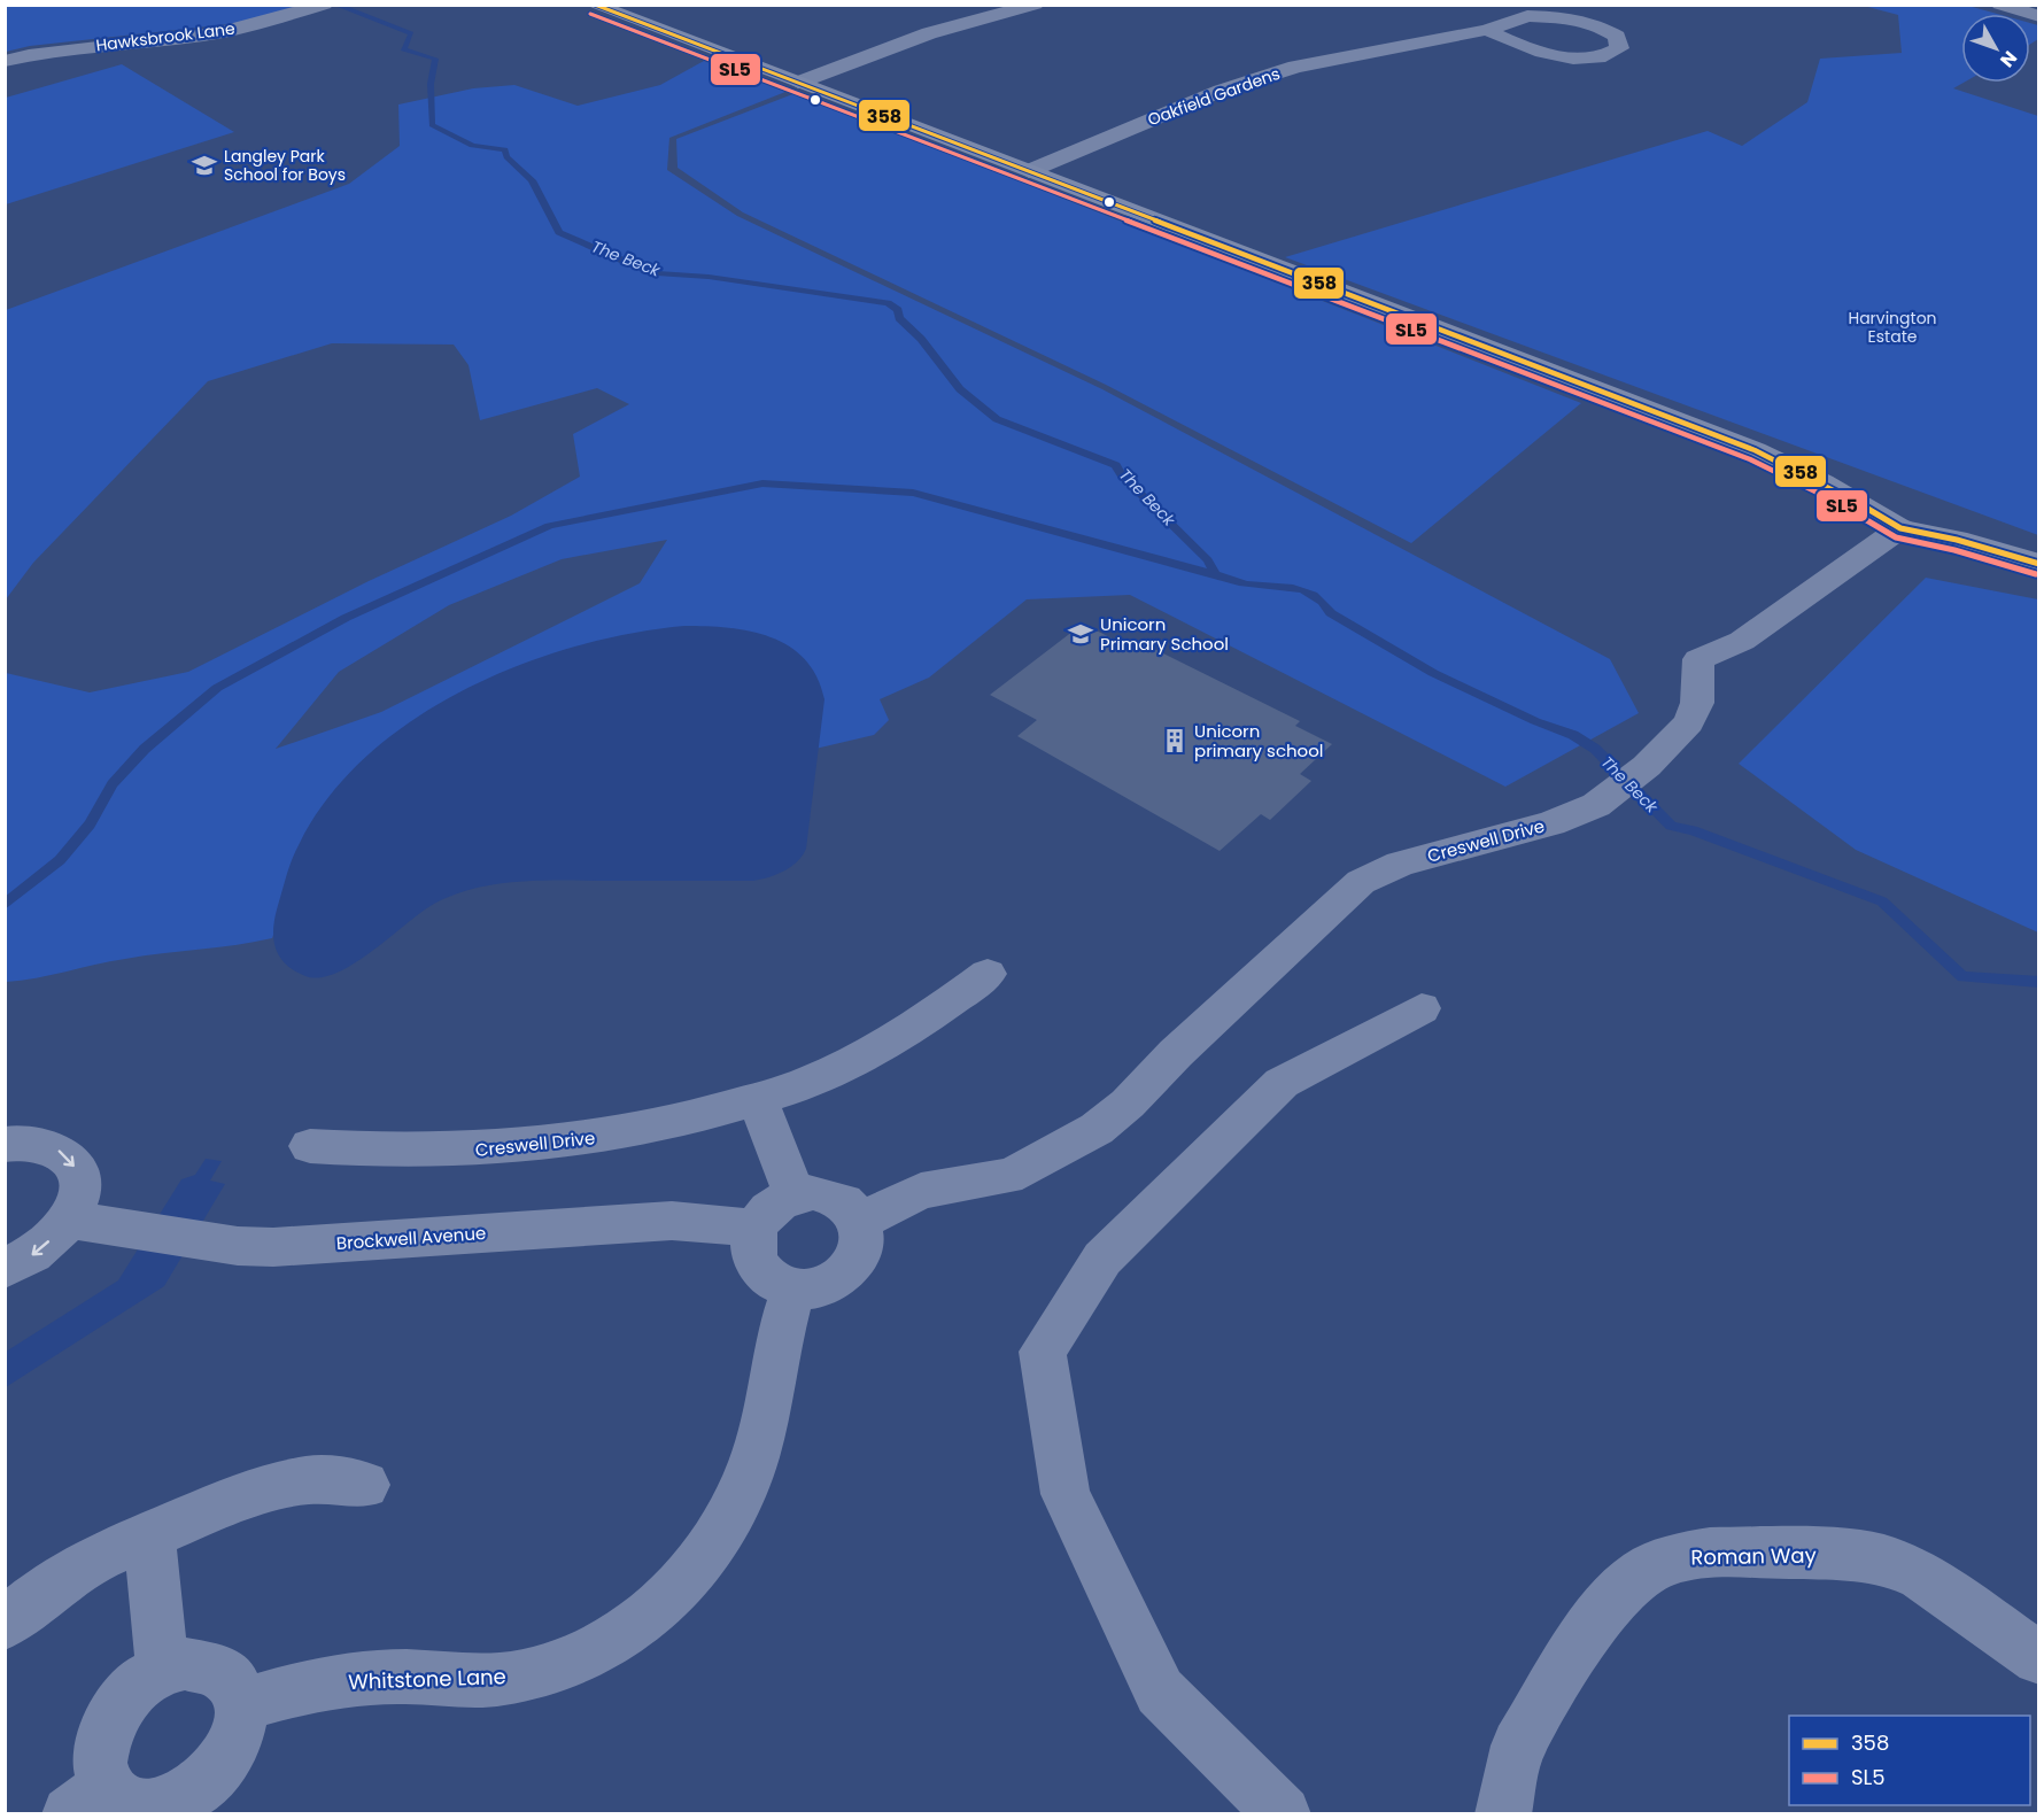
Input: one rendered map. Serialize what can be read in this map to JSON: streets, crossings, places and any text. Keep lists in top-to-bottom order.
{
  "streets": {
    "street": [
      "Hawksbrook Lane",
      "Oakfield Gardens",
      "Creswell Drive",
      "Brockwell Avenue",
      "Roman Way",
      "Whitstone Lane"
    ]
  },
  "crossings": [
    ["Creswell Drive", "Brockwell Avenue"],
    ["Creswell Drive", "Whitstone Lane"],
    ["Brockwell Avenue", "Whitstone Lane"]
  ],
  "water": ["The Beck"],
  "parks": ["Harvington Estate"],
  "places": {
    "school or university": ["Langley Park School for Boys", "Unicorn Primary School"],
    "building": ["Unicorn primary school"]
  },
  "lines": ["transit line 358", "transit line SL5"],
  "legend": ["358", "SL5"],
  "north": "bottom right"
}
